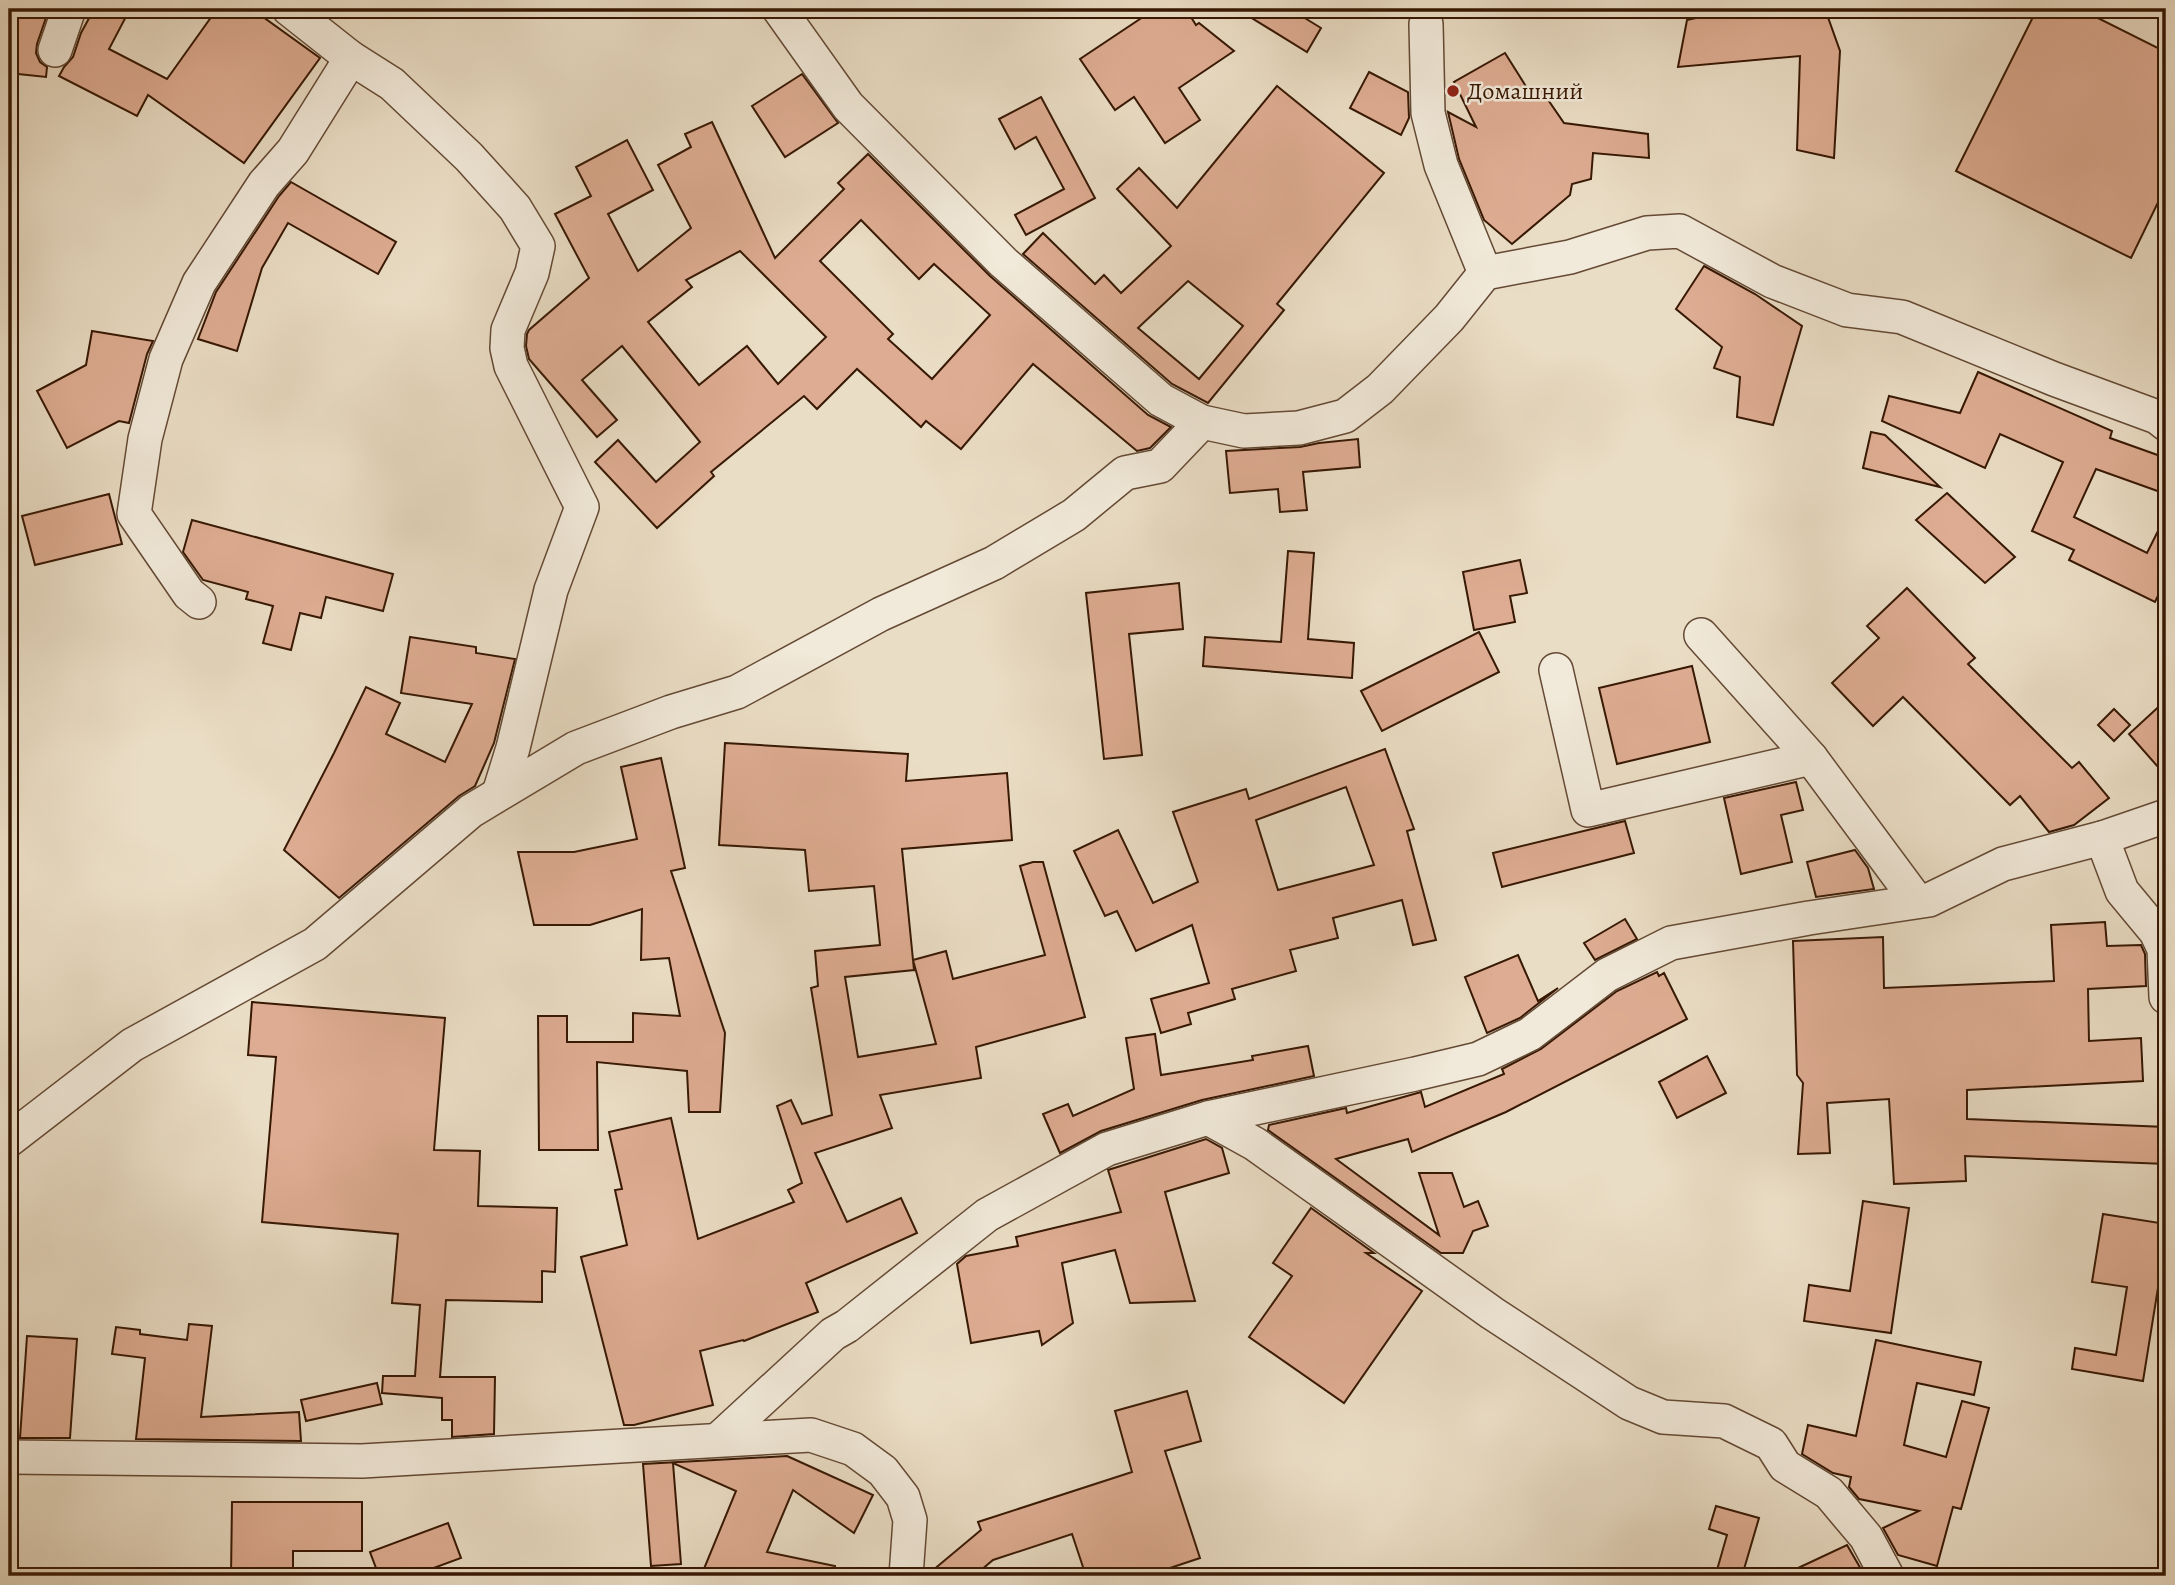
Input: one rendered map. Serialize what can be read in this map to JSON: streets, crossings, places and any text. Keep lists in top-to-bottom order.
{
  "places": ["Домашний"]
}
